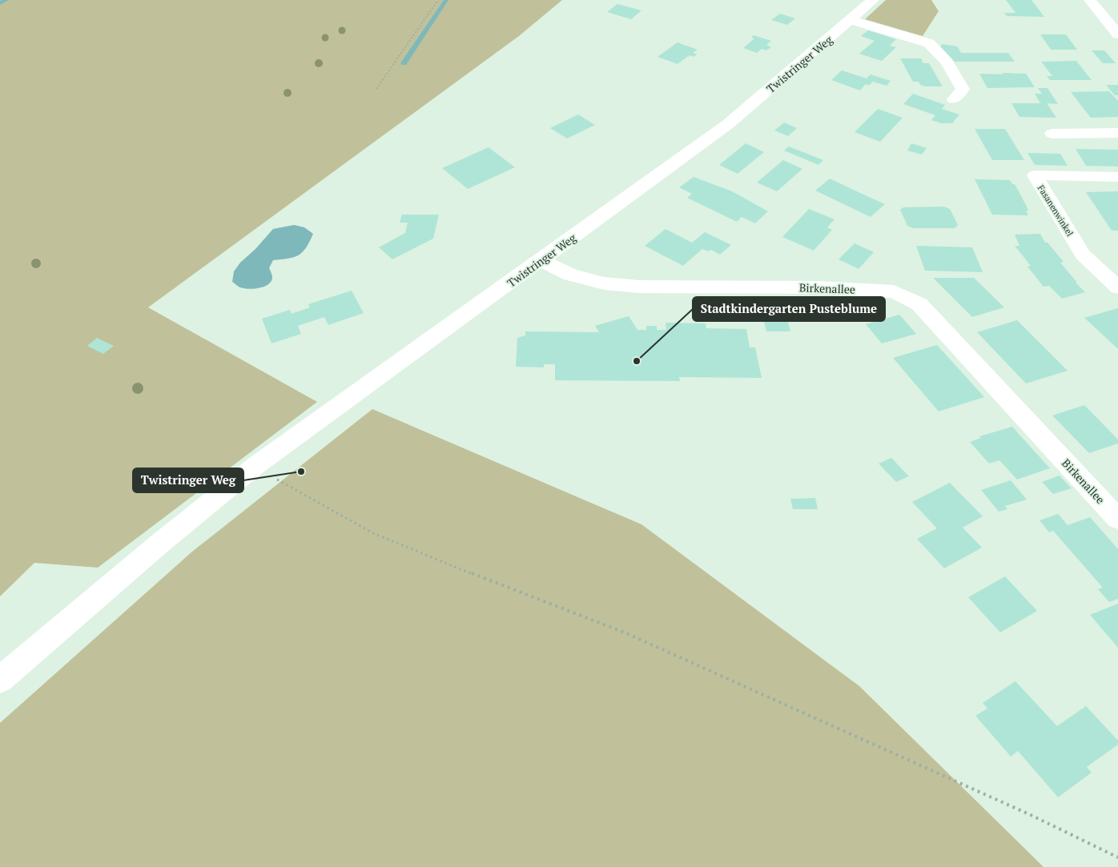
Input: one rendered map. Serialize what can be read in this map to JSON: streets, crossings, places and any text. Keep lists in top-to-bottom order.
{
  "streets": {
    "street": ["Twistringer Weg", "Fasanenwinkel", "Birkenallee"]
  },
  "crossings": [
    ["Twistringer Weg", "Birkenallee"]
  ],
  "places": ["Stadtkindergarten Pusteblume", "Twistringer Weg"]
}
